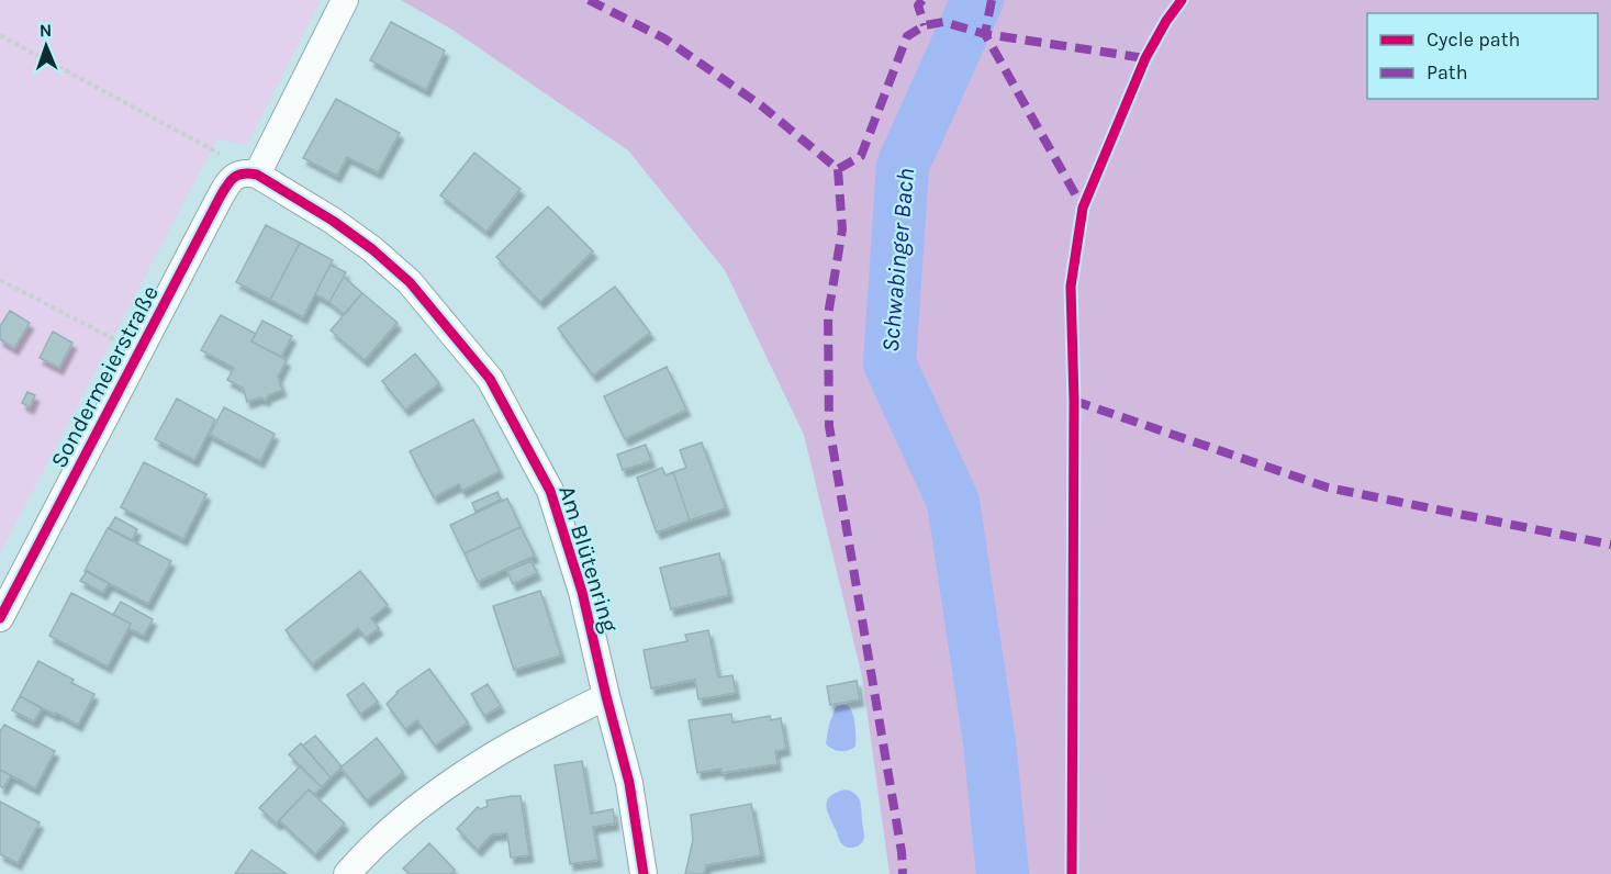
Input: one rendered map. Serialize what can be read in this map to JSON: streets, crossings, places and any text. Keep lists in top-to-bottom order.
{
  "streets": {
    "street": ["Sondermeierstraße", "Am Blütenring"]
  },
  "crossings": [
    ["Sondermeierstraße", "Am Blütenring"]
  ],
  "water": ["Schwabinger Bach"],
  "legend": ["Cycle path", "Path"],
  "north": "top"
}
